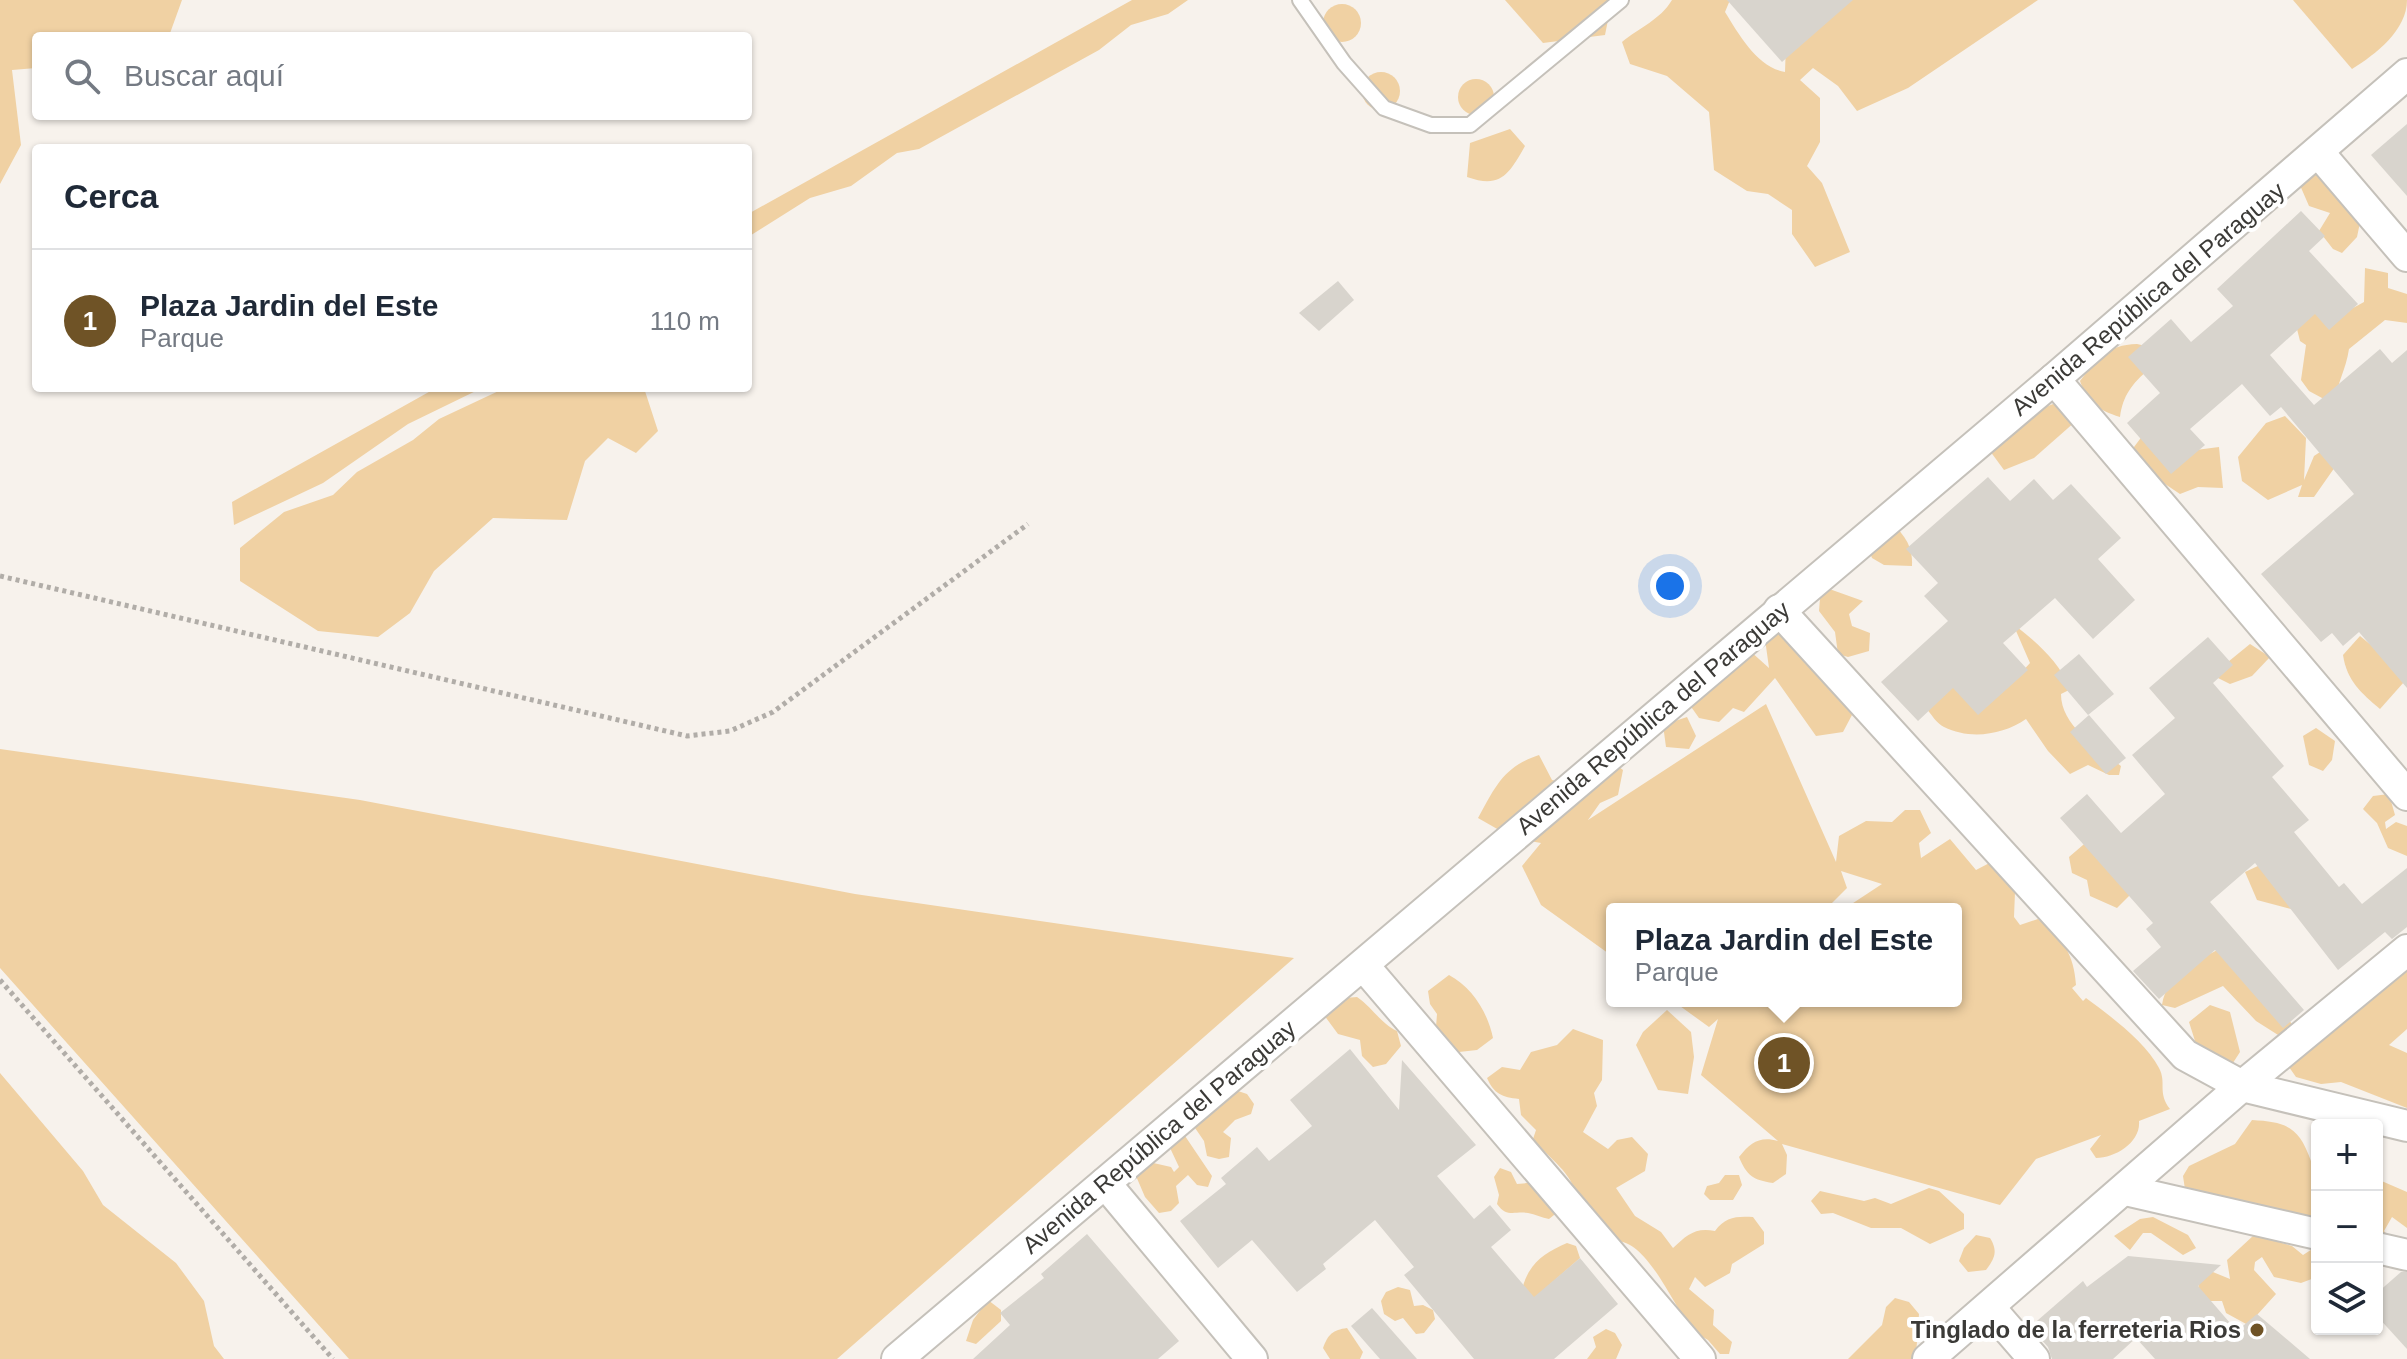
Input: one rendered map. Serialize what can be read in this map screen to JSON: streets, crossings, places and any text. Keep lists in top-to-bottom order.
{
  "streets": {
    "street": ["Avenida República del Paraguay"]
  },
  "places": ["Tinglado de la ferreteria Rios"],
  "page": {
    "search": "Buscar aquí",
    "heading": "Cerca",
    "list": [
      {
        "mark": "1",
        "name": "Plaza Jardin del Este",
        "note": "Parque",
        "value": "110 m"
      }
    ],
    "popup": ["Plaza Jardin del Este", "Parque"],
    "pins": "1",
    "map_buttons": ["+", "−"]
  }
}
